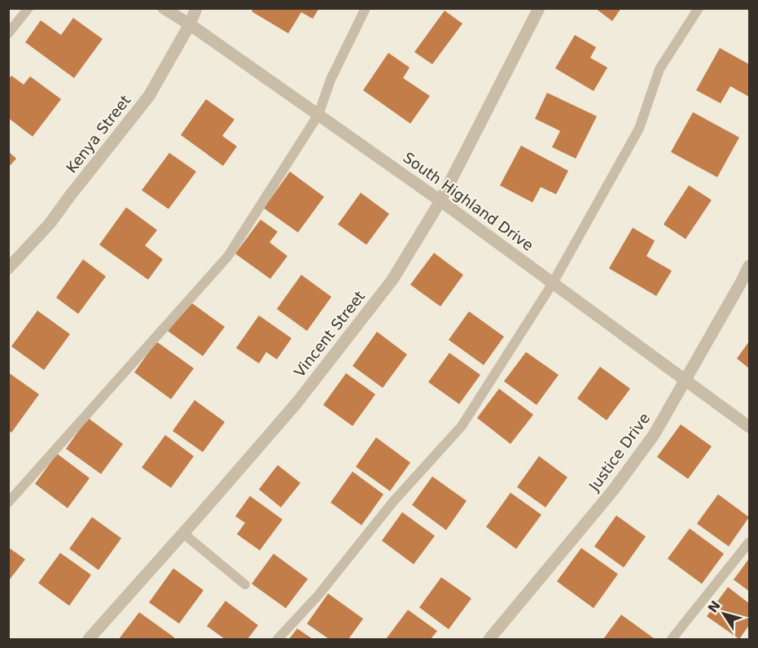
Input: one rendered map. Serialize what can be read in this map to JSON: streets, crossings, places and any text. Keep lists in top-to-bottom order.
{
  "streets": {
    "street": [
      "Kenya Street",
      "South Highland Drive",
      "Vincent Street",
      "Justice Drive"
    ]
  },
  "crossings": [
    ["Kenya Street", "South Highland Drive"],
    ["South Highland Drive", "Vincent Street"],
    ["South Highland Drive", "Justice Drive"]
  ],
  "north": "top left"
}
